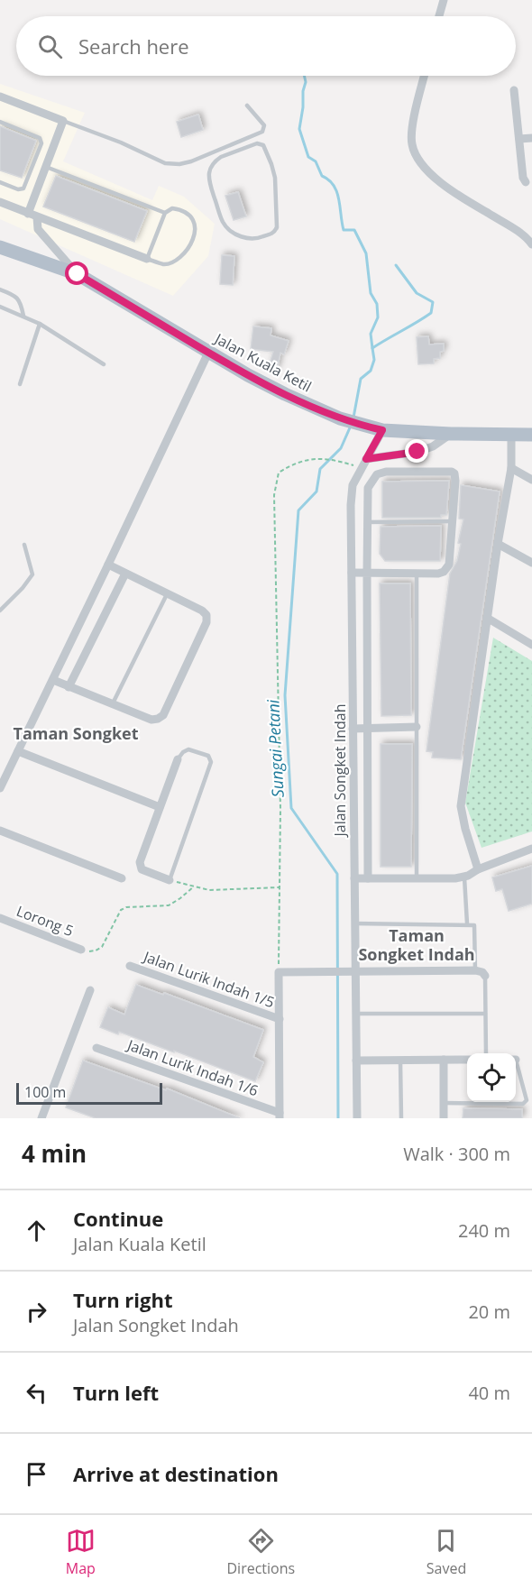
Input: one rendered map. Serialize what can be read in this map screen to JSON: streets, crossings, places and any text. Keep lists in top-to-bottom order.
{
  "streets": {
    "main road": ["Jalan Kuala Ketil"],
    "street": [
      "Jalan Songket Indah",
      "Lorong 5",
      "Jalan Lurik Indah 1/5",
      "Jalan Lurik Indah 1/6"
    ]
  },
  "crossings": [
    ["Jalan Kuala Ketil", "Jalan Songket Indah"]
  ],
  "districts": ["Taman Songket", "Taman Songket Indah"],
  "water": ["Sungai Petani"],
  "scale_bar": "100 m",
  "page": {
    "search": "Search here",
    "scale": "100 m",
    "heading": ["4 min", "Walk · 300 m"],
    "list": [
      ["Continue", "Jalan Kuala Ketil", "240 m"],
      ["Turn right", "Jalan Songket Indah", "20 m"],
      ["Turn left", "40 m"],
      "Arrive at destination"
    ],
    "nav": ["Map", "Directions", "Saved"]
  }
}
